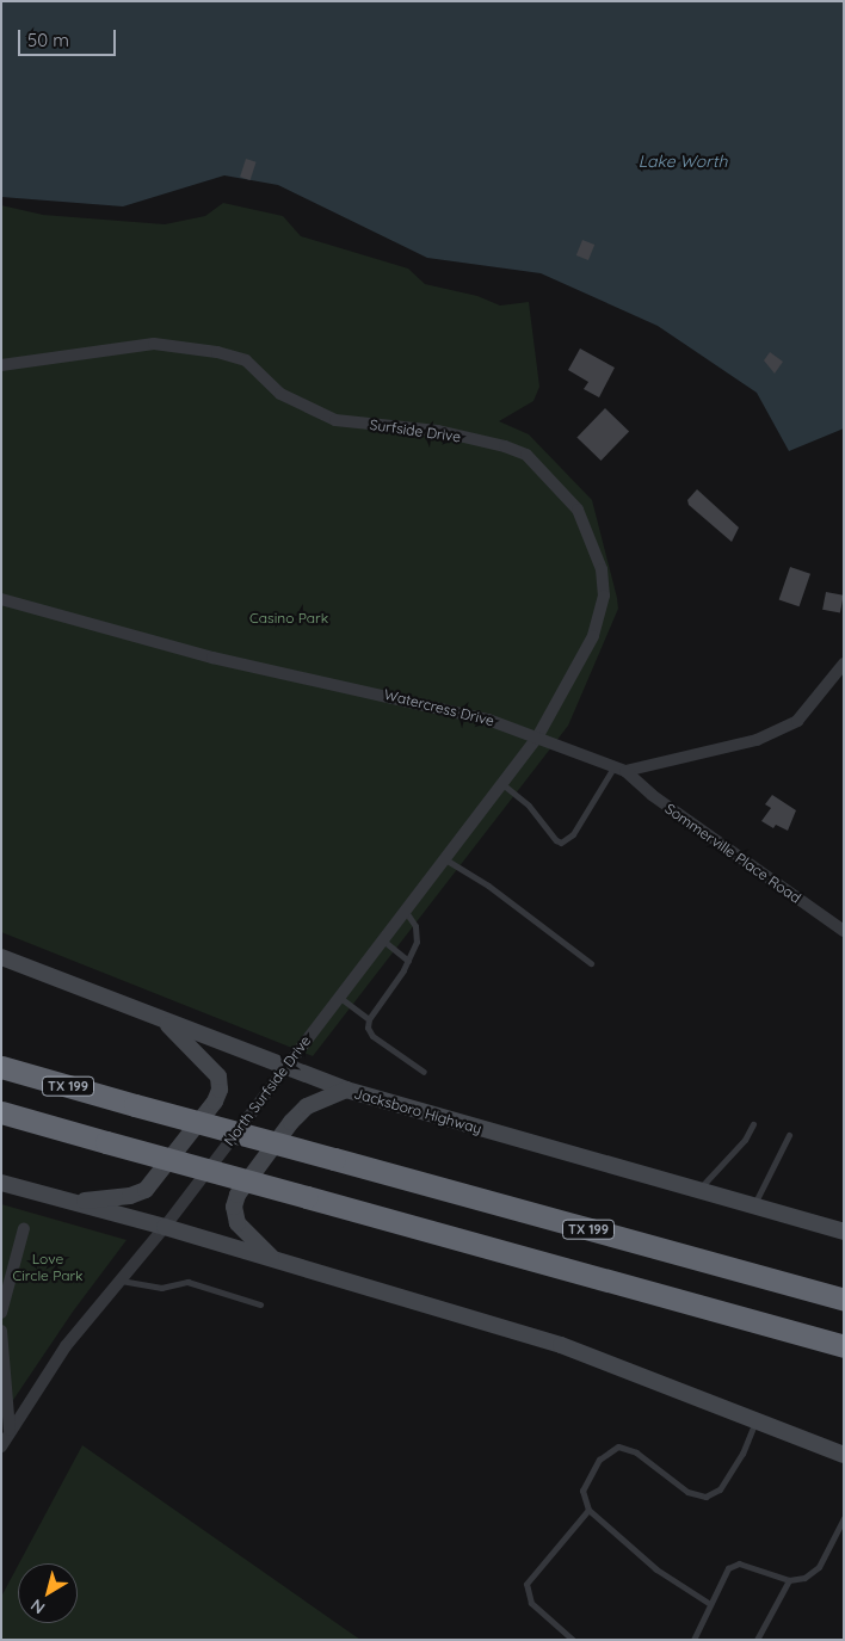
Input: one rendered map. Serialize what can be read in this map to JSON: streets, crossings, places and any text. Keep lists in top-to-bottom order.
{
  "streets": {
    "highway": ["TX 199"],
    "main road": ["Jacksboro Highway"],
    "street": [
      "Surfside Drive",
      "Watercress Drive",
      "Sommerville Place Road",
      "North Surfside Drive"
    ]
  },
  "crossings": [
    ["Surfside Drive", "Watercress Drive"],
    ["Surfside Drive", "North Surfside Drive"],
    ["Watercress Drive", "Sommerville Place Road"],
    ["Watercress Drive", "North Surfside Drive"],
    ["North Surfside Drive", "Jacksboro Highway"]
  ],
  "water": ["Lake Worth"],
  "parks": ["Casino Park", "Love Circle Park"],
  "scale_bar": "50 m",
  "north": "bottom left"
}
